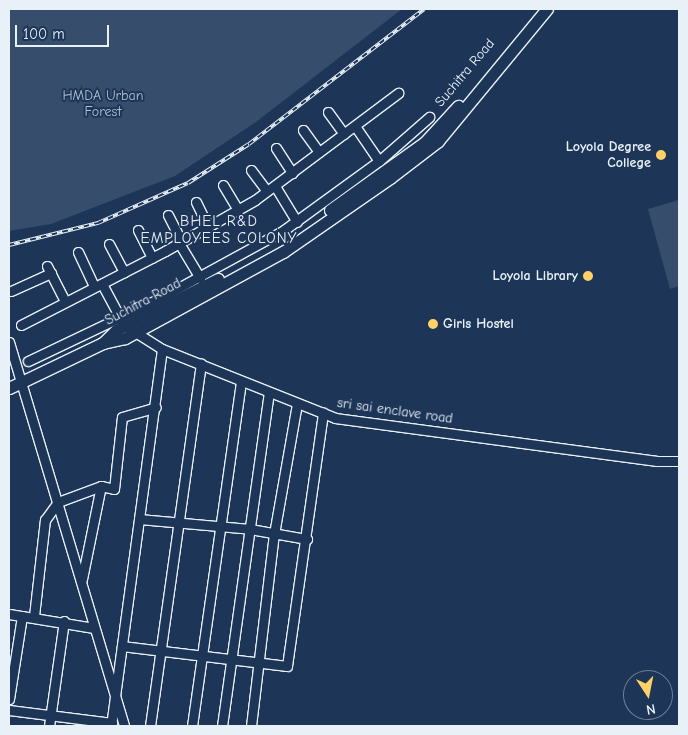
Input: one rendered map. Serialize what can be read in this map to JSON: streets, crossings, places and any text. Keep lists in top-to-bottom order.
{
  "streets": {
    "main road": ["Suchitra Road"],
    "street": ["sri sai enclave road"]
  },
  "crossings": [
    ["Suchitra Road", "sri sai enclave road"]
  ],
  "districts": ["BHEL R&D EMPLOYEES COLONY"],
  "parks": ["HMDA Urban Forest"],
  "places": ["Loyola Degree College", "Loyola Library", "Girls Hostel"],
  "scale_bar": "100 m",
  "north": "bottom"
}
